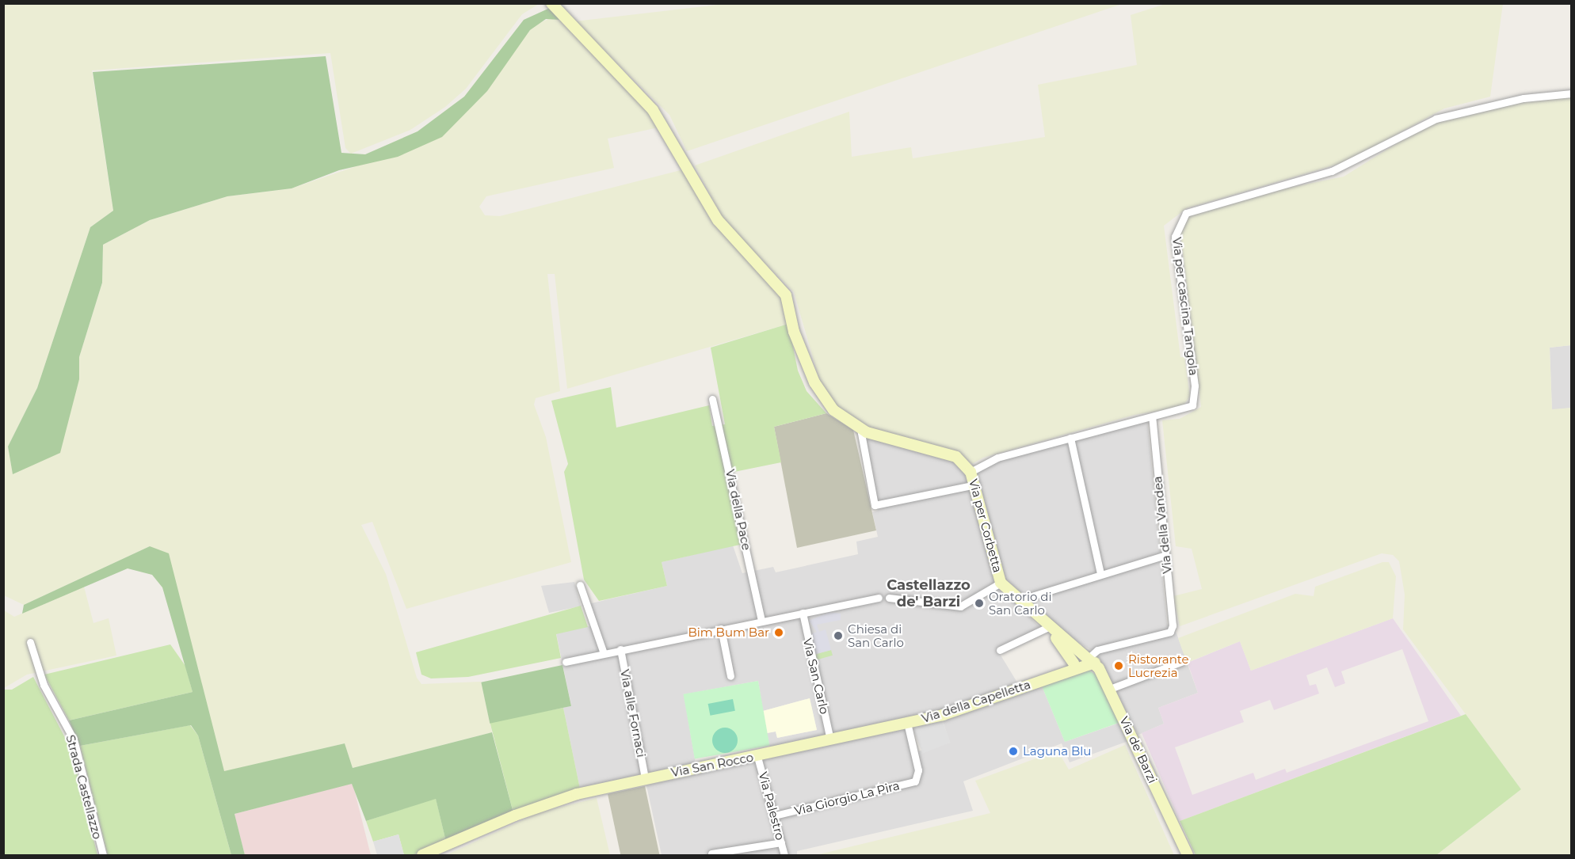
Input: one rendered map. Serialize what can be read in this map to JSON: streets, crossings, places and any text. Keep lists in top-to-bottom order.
{
  "streets": {
    "street": [
      "Via per cascina Tangola",
      "Via della Pace",
      "Via della Vandea",
      "Via per Corbetta",
      "Via San Carlo",
      "Via della Capelletta",
      "Via alle Fornaci",
      "Via de' Barzi",
      "Via San Rocco",
      "Strada Castellazzo",
      "Via Giorgio La Pira",
      "Via Palestro"
    ]
  },
  "crossings": [
    ["Via per cascina Tangola", "Via della Vandea"],
    ["Via per cascina Tangola", "Via per Corbetta"],
    ["Via della Vandea", "Via della Capelletta"],
    ["Via della Vandea", "Via de' Barzi"],
    ["Via per Corbetta", "Via de' Barzi"],
    ["Via San Carlo", "Via della Capelletta"],
    ["Via San Carlo", "Via San Rocco"],
    ["Via della Capelletta", "Via de' Barzi"],
    ["Via della Capelletta", "Via San Rocco"],
    ["Via della Capelletta", "Via Giorgio La Pira"],
    ["Via alle Fornaci", "Via San Rocco"],
    ["Via San Rocco", "Via Palestro"],
    ["Via Giorgio La Pira", "Via Palestro"]
  ],
  "districts": ["Castellazzo de' Barzi"],
  "places": [
    "Oratorio di San Carlo",
    "Bim Bum Bar",
    "Chiesa di San Carlo",
    "Ristorante Lucrezia",
    "Laguna Blu"
  ]
}
